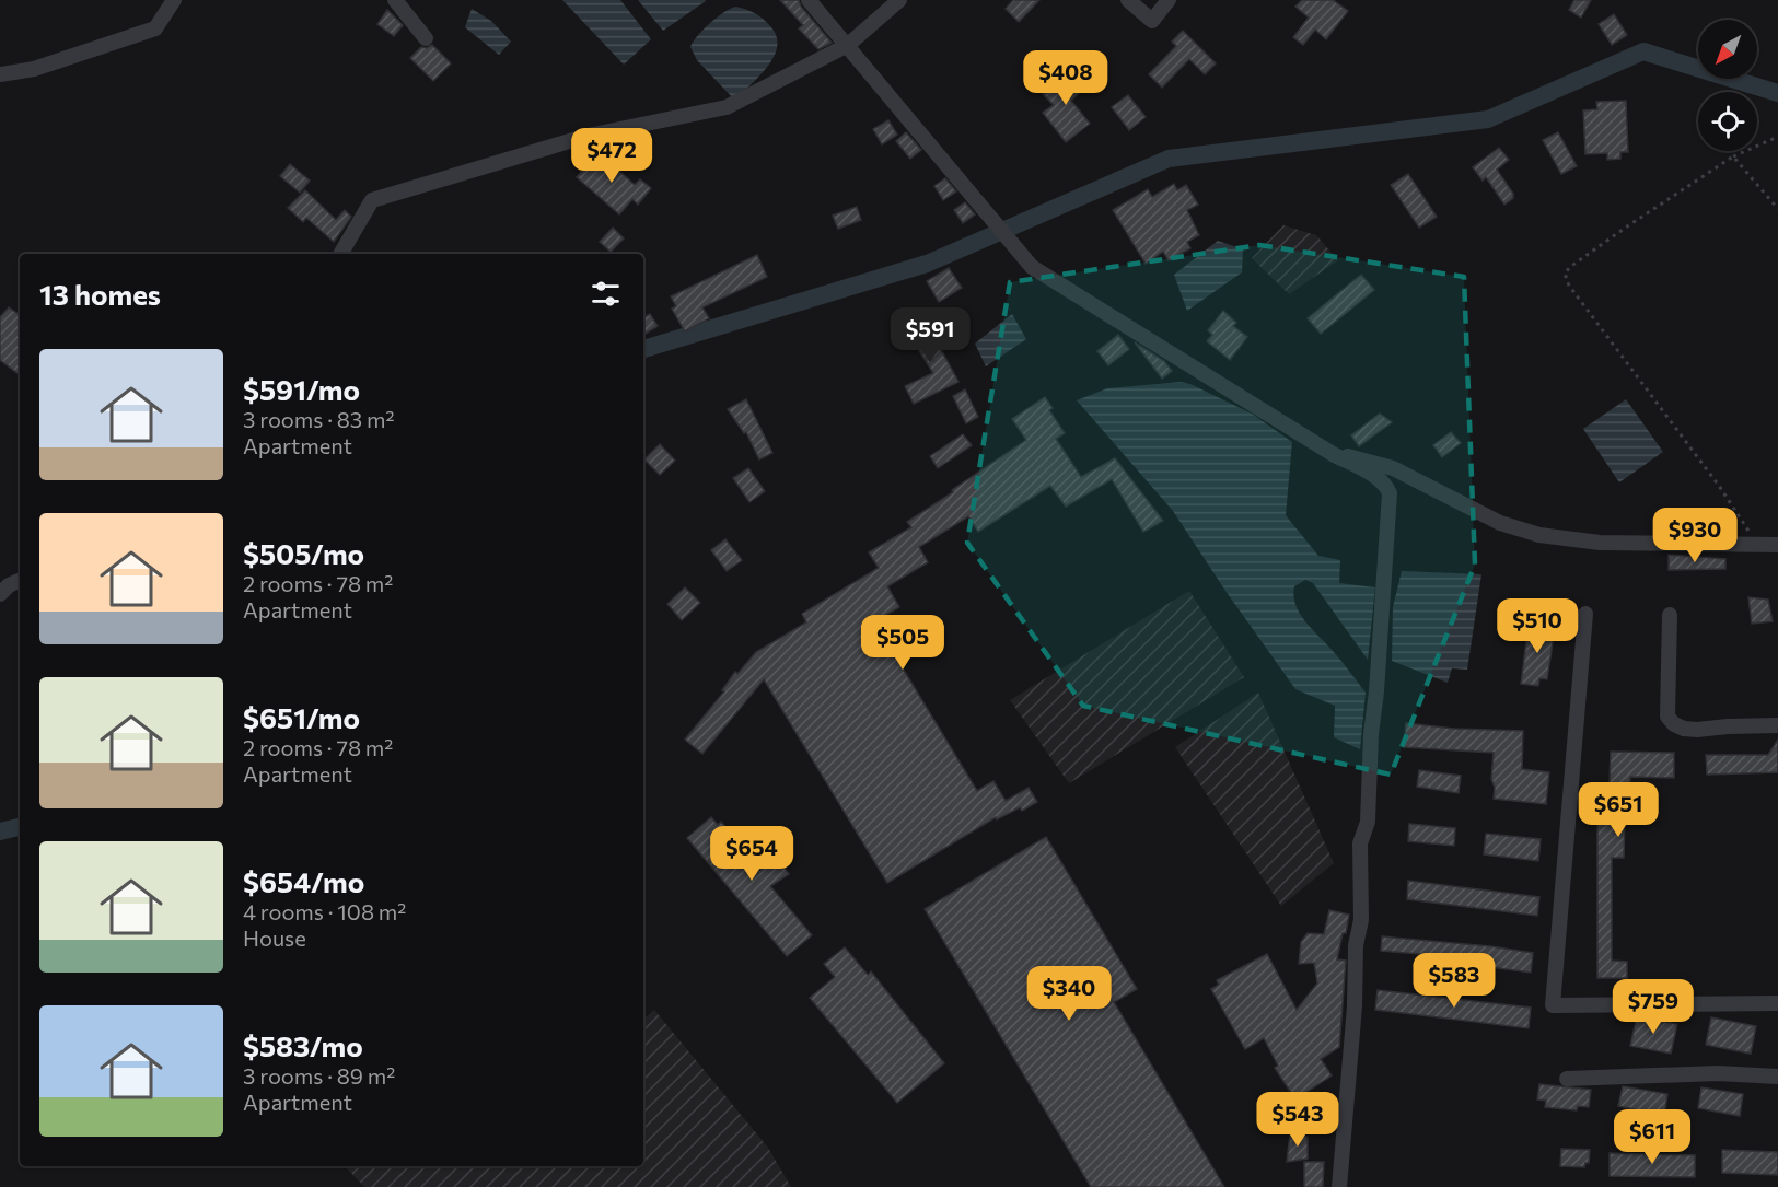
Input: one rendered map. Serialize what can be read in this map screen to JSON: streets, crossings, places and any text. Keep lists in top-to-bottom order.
{
  "north": "bottom left",
  "page": {
    "price": [
      "$408",
      "$472",
      "$591",
      "$930",
      "$510",
      "$505",
      "$651",
      "$654",
      "$583",
      "$340",
      "$759",
      "$543",
      "$611"
    ],
    "heading": "13 homes",
    "list": [
      {
        "name": "$591/mo",
        "note": "3 rooms · 83 m² · Apartment"
      },
      {
        "name": "$505/mo",
        "note": "2 rooms · 78 m² · Apartment"
      },
      {
        "name": "$651/mo",
        "note": "2 rooms · 78 m² · Apartment"
      },
      {
        "name": "$654/mo",
        "note": "4 rooms · 108 m² · House"
      },
      {
        "name": "$583/mo",
        "note": "3 rooms · 89 m² · Apartment"
      }
    ]
  }
}
